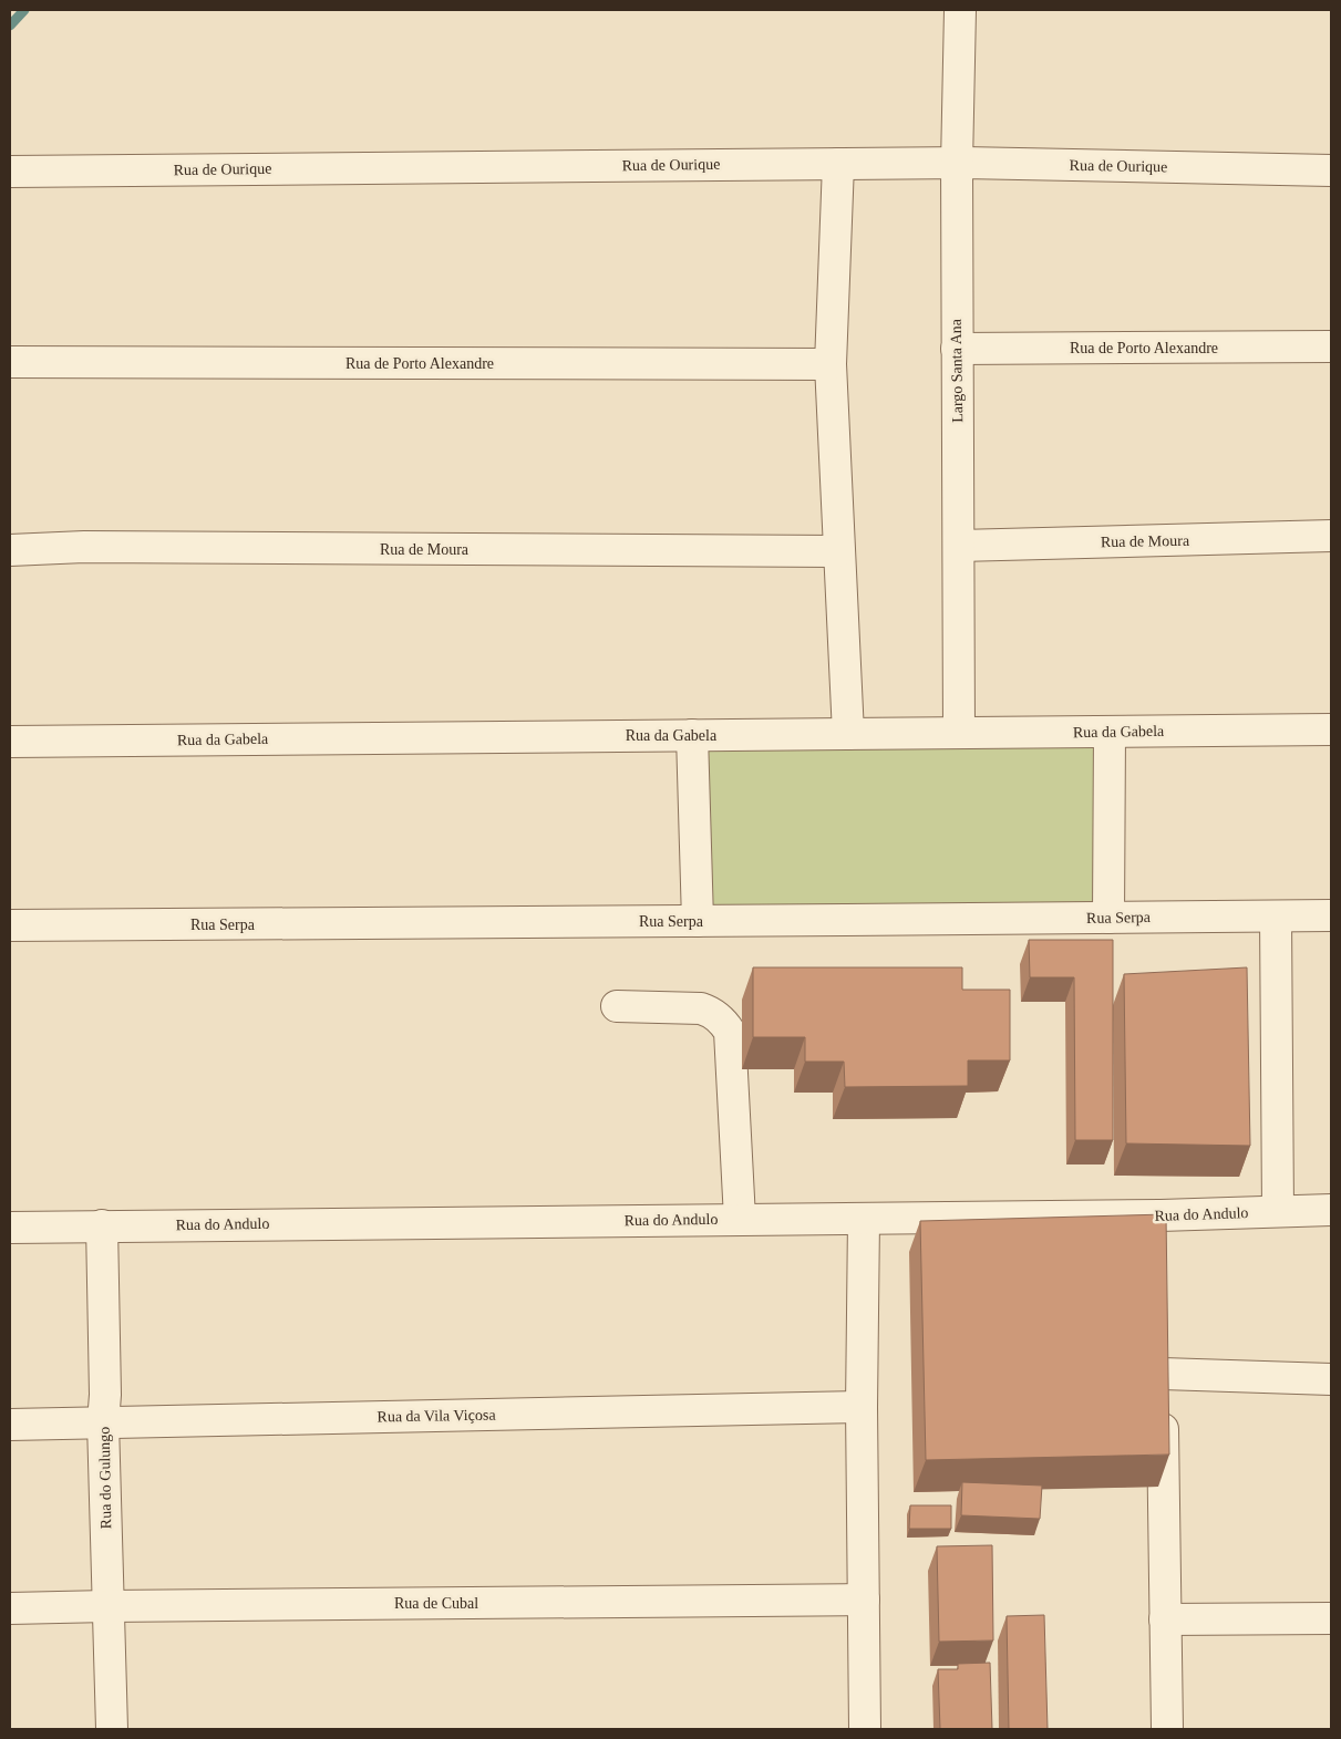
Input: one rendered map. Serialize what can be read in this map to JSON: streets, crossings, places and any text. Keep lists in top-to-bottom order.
{
  "streets": {
    "street": [
      "Rua de Ourique",
      "Rua de Porto Alexandre",
      "Largo Santa Ana",
      "Rua de Moura",
      "Rua da Gabela",
      "Rua Serpa",
      "Rua do Andulo",
      "Rua da Vila Viçosa",
      "Rua do Gulungo",
      "Rua de Cubal"
    ]
  },
  "crossings": [
    ["Rua de Ourique", "Largo Santa Ana"],
    ["Rua de Porto Alexandre", "Largo Santa Ana"],
    ["Largo Santa Ana", "Rua de Moura"],
    ["Largo Santa Ana", "Rua da Gabela"],
    ["Rua do Andulo", "Rua do Gulungo"],
    ["Rua da Vila Viçosa", "Rua do Gulungo"],
    ["Rua do Gulungo", "Rua de Cubal"]
  ]
}
